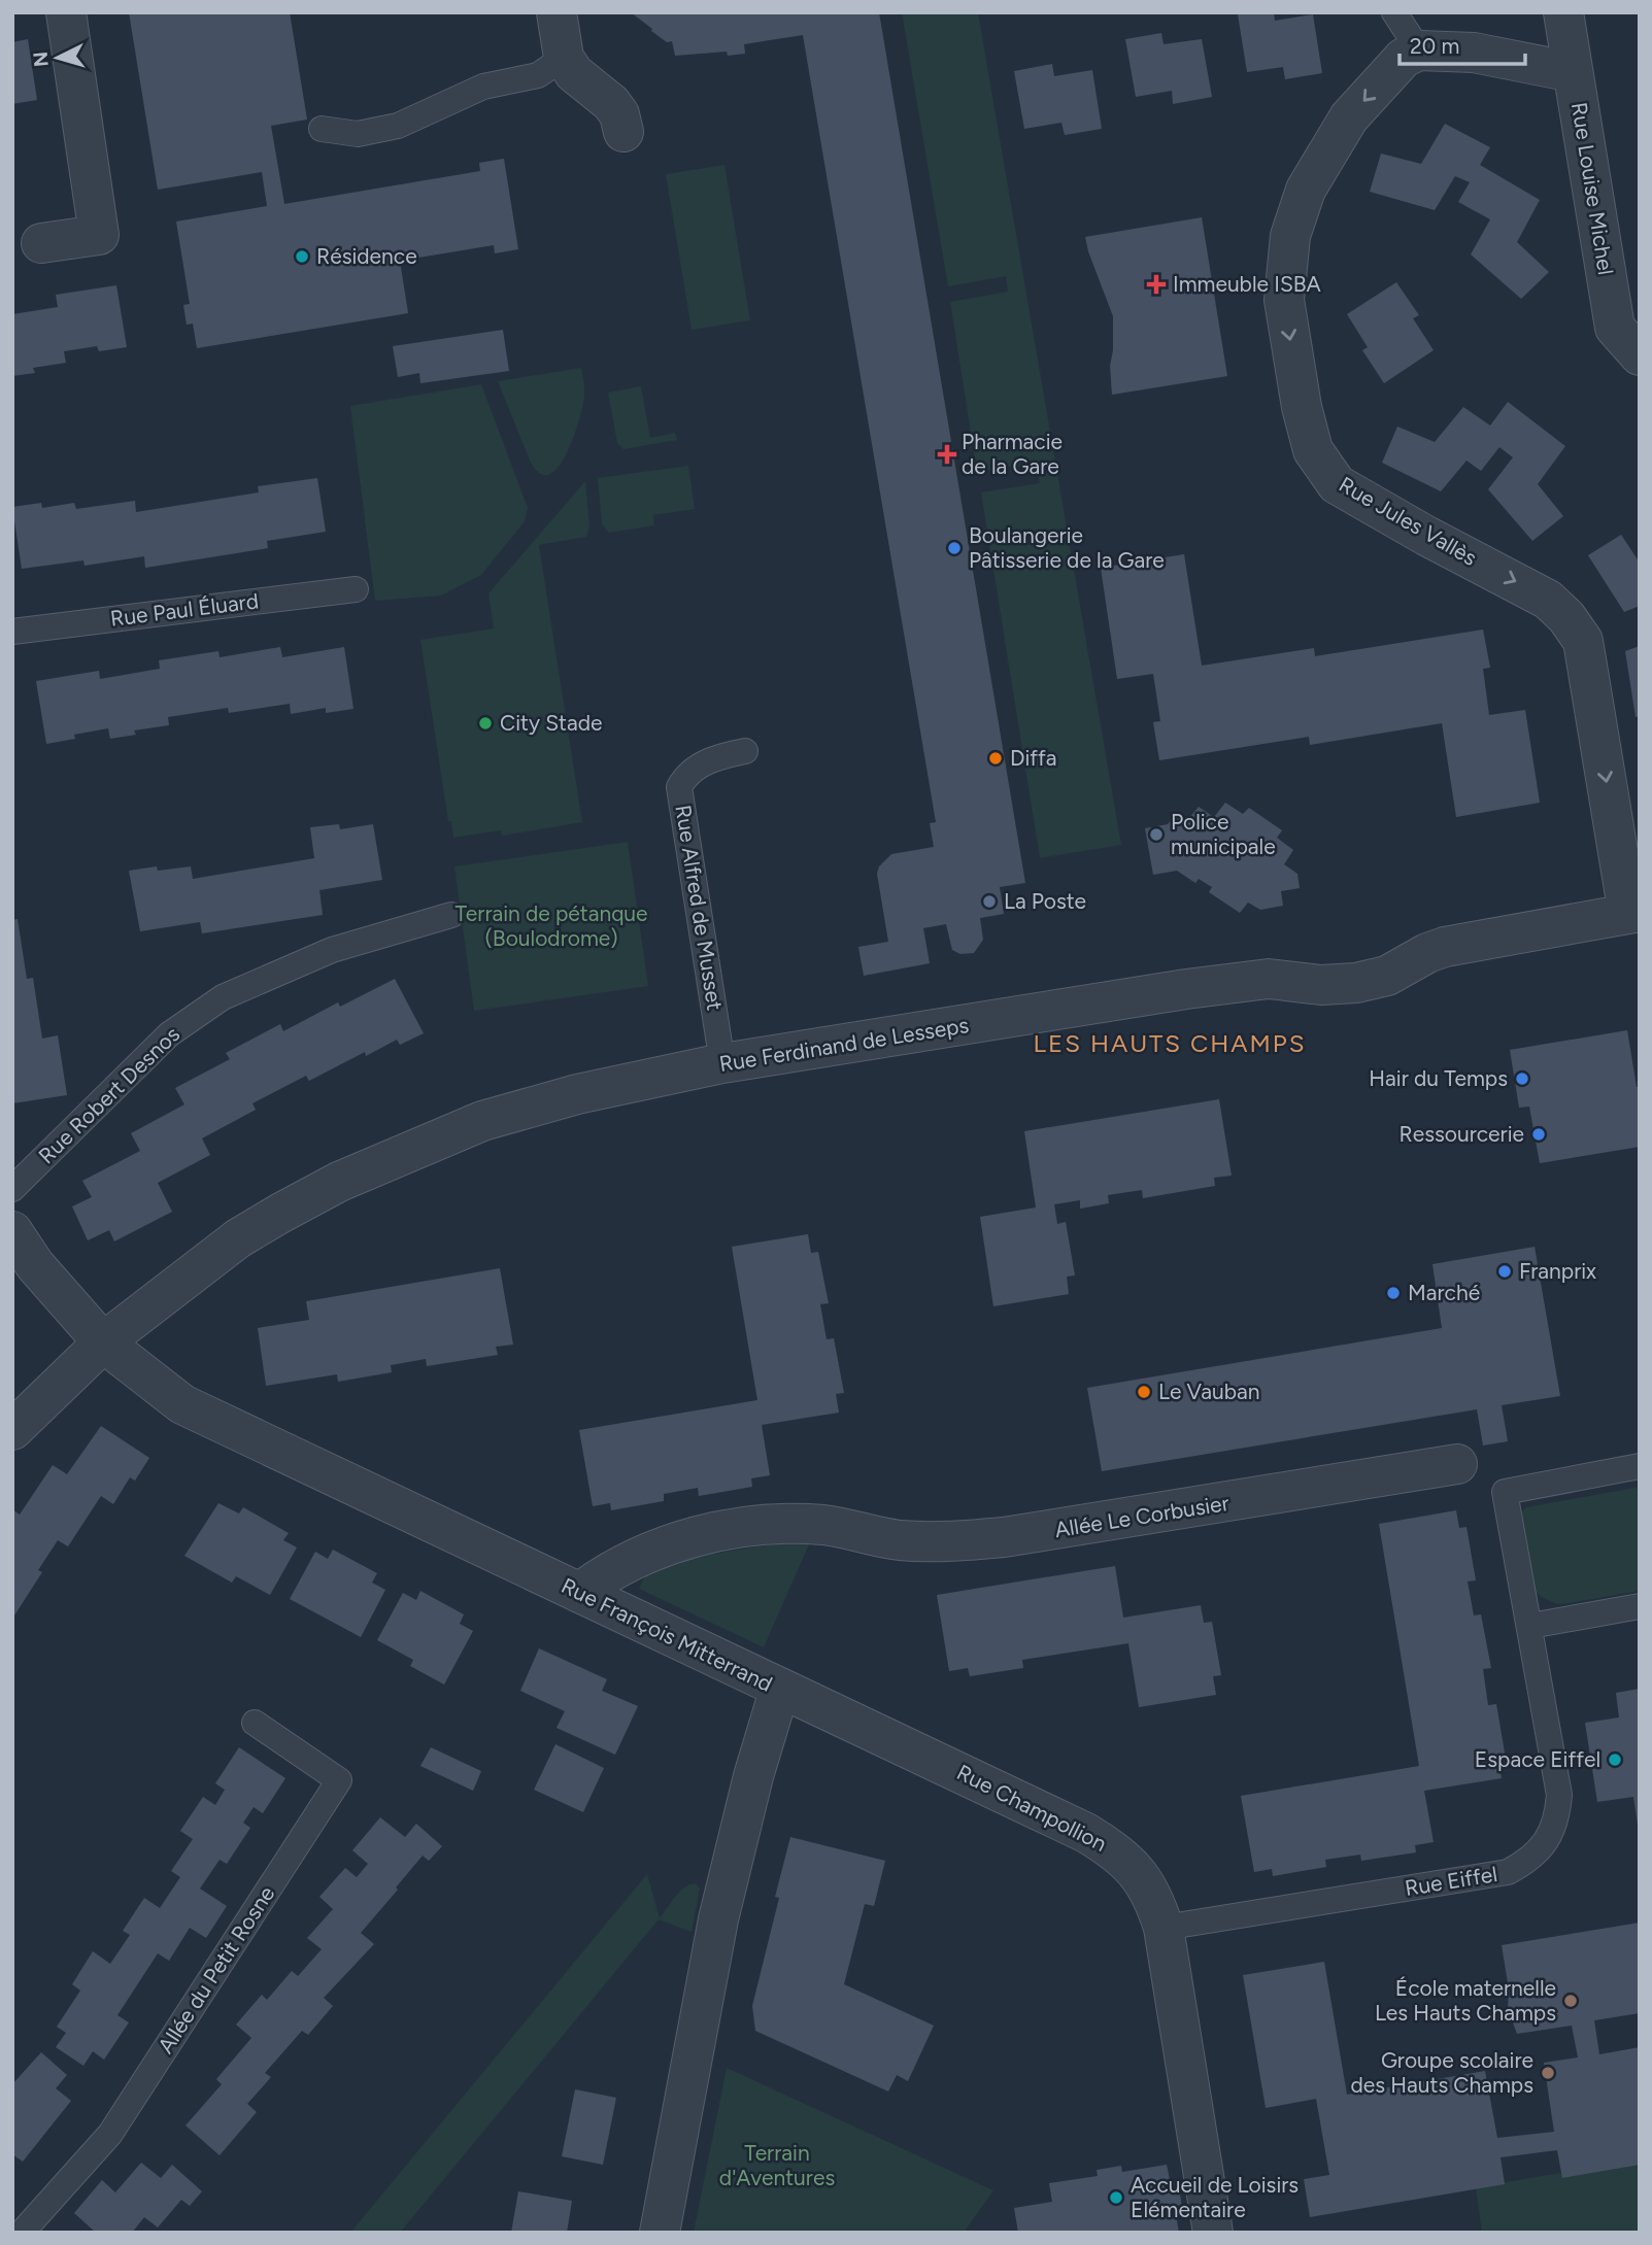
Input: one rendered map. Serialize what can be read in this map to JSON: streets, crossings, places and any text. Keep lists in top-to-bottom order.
{
  "streets": {
    "street": [
      "Rue Louise Michel",
      "Rue Jules Vallès",
      "Rue Ferdinand de Lesseps",
      "Allée Le Corbusier",
      "Rue François Mitterrand",
      "Rue Champollion"
    ],
    "lane": [
      "Rue Paul Éluard",
      "Rue Alfred de Musset",
      "Rue Robert Desnos",
      "Rue Eiffel",
      "Allée du Petit Rosne"
    ]
  },
  "crossings": [
    ["Rue Jules Vallès", "Rue Ferdinand de Lesseps"],
    ["Rue Alfred de Musset", "Rue Ferdinand de Lesseps"],
    ["Rue Ferdinand de Lesseps", "Rue François Mitterrand"],
    ["Allée Le Corbusier", "Rue François Mitterrand"],
    ["Rue François Mitterrand", "Rue Champollion"],
    ["Rue Champollion", "Rue Eiffel"]
  ],
  "one_way": ["Rue Jules Vallès"],
  "districts": ["LES HAUTS CHAMPS"],
  "parks": ["Terrain de pétanque (Boulodrome)", "Terrain d'Aventures"],
  "places": {
    "other": [
      "Résidence",
      "Boulangerie Pâtisserie de la Gare",
      "City Stade",
      "Diffa",
      "Police municipale",
      "La Poste",
      "Hair du Temps",
      "Ressourcerie",
      "Franprix",
      "Marché",
      "Le Vauban",
      "Espace Eiffel",
      "École maternelle Les Hauts Champs",
      "Groupe scolaire des Hauts Champs",
      "Accueil de Loisirs Elémentaire"
    ],
    "health": ["Immeuble ISBA", "Pharmacie de la Gare"]
  },
  "scale_bar": "20 m",
  "north": "left"
}
